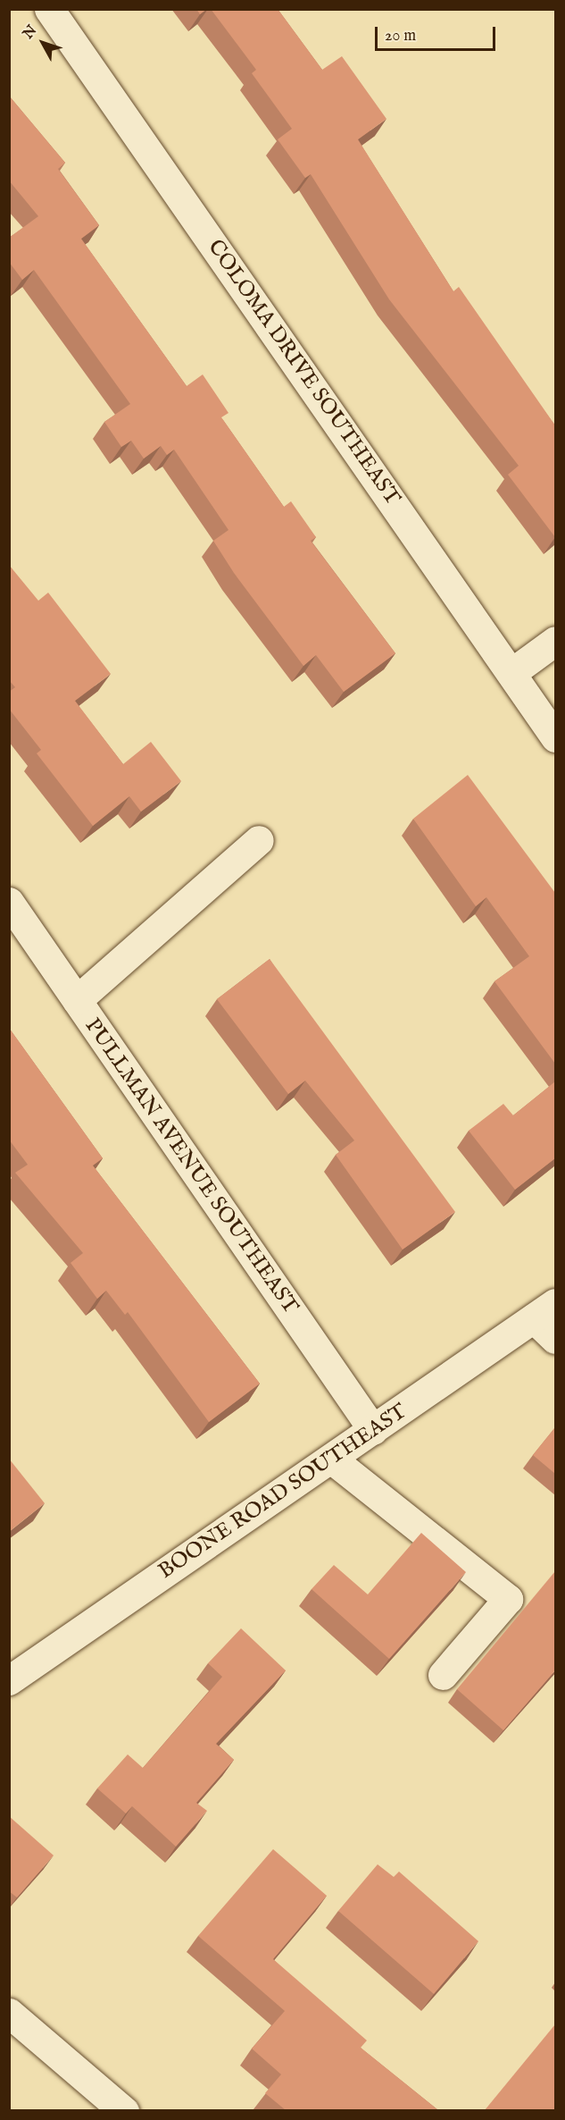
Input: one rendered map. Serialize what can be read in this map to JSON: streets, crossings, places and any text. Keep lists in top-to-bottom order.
{
  "streets": {
    "street": ["COLOMA DRIVE SOUTHEAST", "PULLMAN AVENUE SOUTHEAST", "BOONE ROAD SOUTHEAST"]
  },
  "crossings": [
    ["PULLMAN AVENUE SOUTHEAST", "BOONE ROAD SOUTHEAST"]
  ],
  "scale_bar": "20 m",
  "north": "top left"
}
